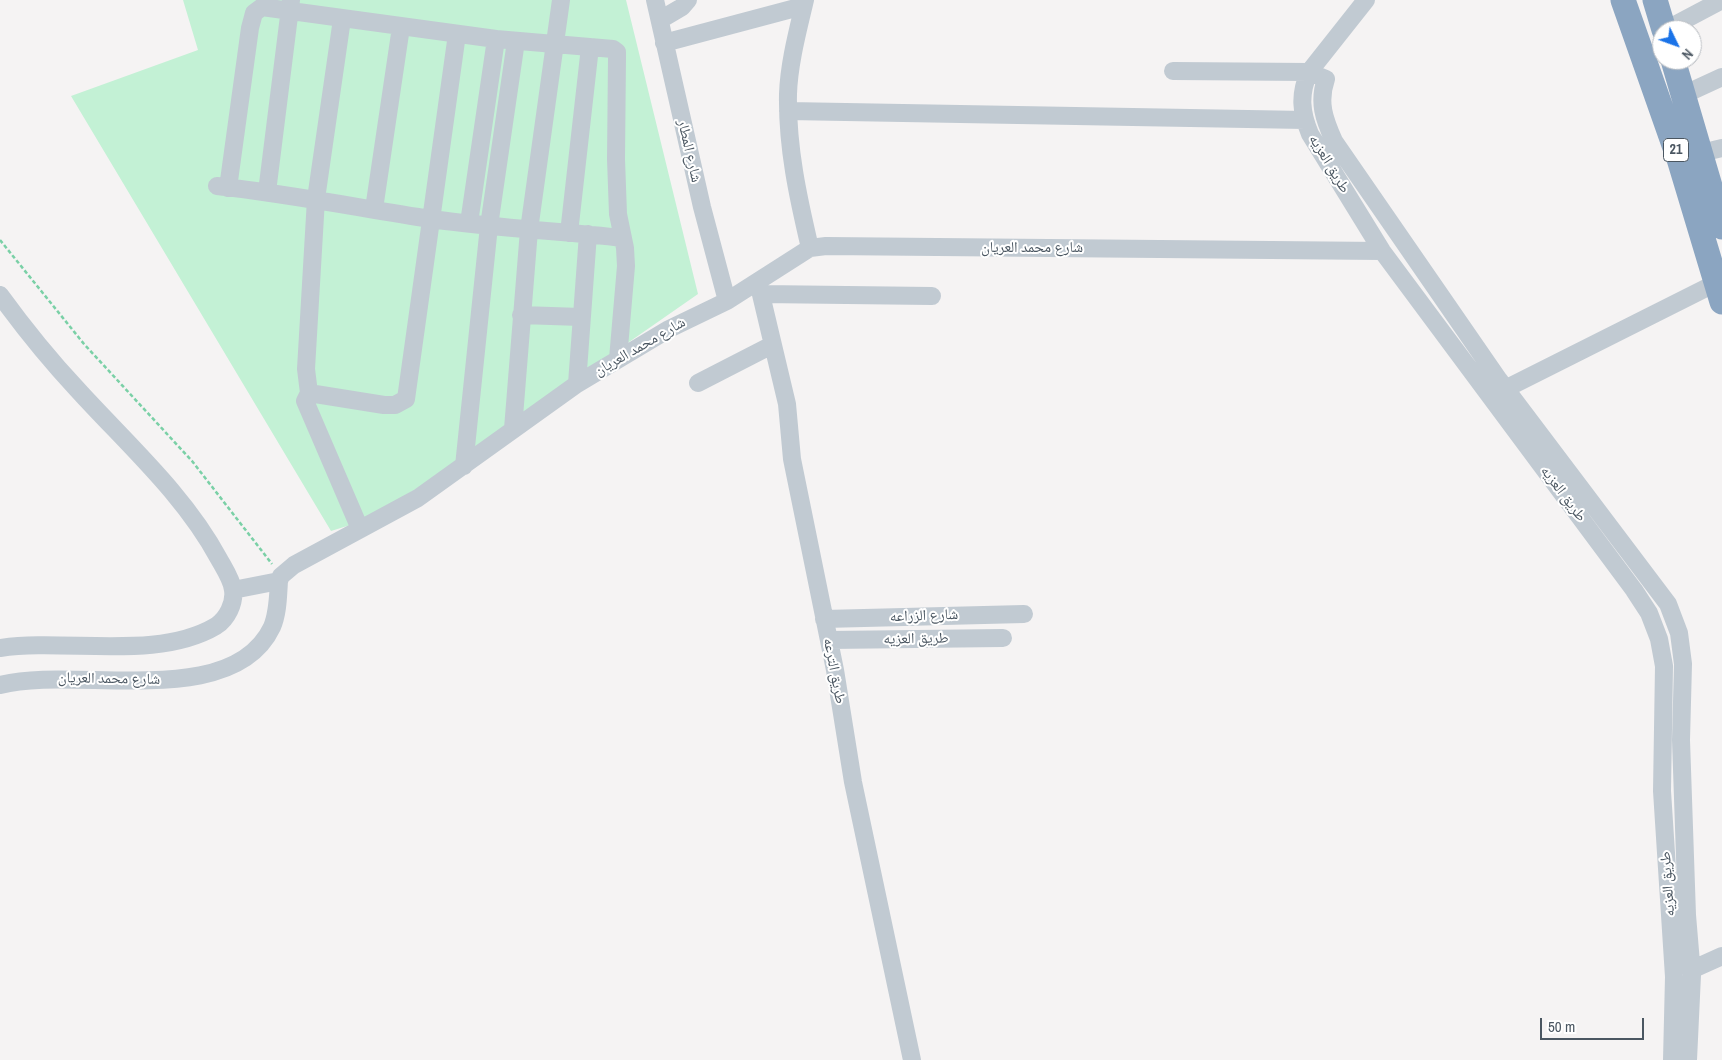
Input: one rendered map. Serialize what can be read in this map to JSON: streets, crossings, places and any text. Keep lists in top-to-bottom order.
{
  "streets": {
    "highway": ["21"],
    "street": [
      "شارع المطار",
      "طريق العزيه",
      "شارع محمد العريان",
      "شارع الزراعه",
      "طريق الترعه"
    ]
  },
  "crossings": [
    ["شارع المطار", "شارع محمد العريان"],
    ["طريق العزيه", "شارع محمد العريان"],
    ["طريق العزيه", "طريق الترعه"],
    ["شارع محمد العريان", "طريق الترعه"],
    ["شارع الزراعه", "طريق الترعه"]
  ],
  "scale_bar": "50 m",
  "north": "bottom right"
}
